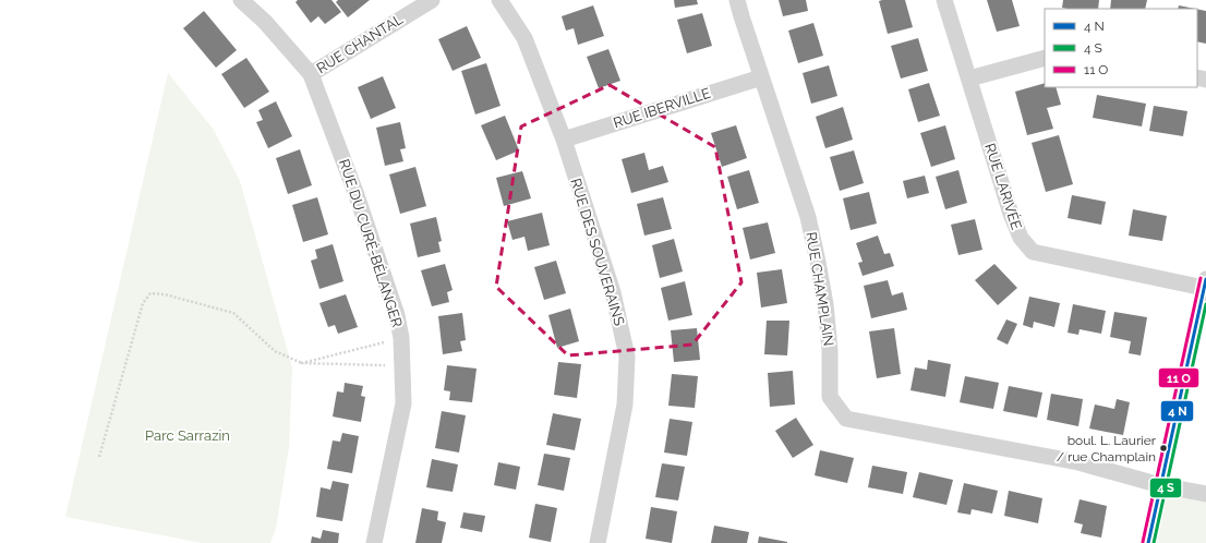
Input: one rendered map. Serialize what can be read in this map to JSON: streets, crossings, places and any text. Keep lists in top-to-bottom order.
{
  "streets": {
    "street": [
      "RUE CHANTAL",
      "RUE IBERVILLE",
      "RUE LARIVÉE",
      "RUE DU CURÉ-BÉLANGER",
      "RUE DES SOUVERAINS",
      "RUE CHAMPLAIN"
    ]
  },
  "crossings": [
    ["RUE CHANTAL", "RUE DU CURÉ-BÉLANGER"],
    ["RUE IBERVILLE", "RUE DES SOUVERAINS"],
    ["RUE IBERVILLE", "RUE CHAMPLAIN"]
  ],
  "parks": ["Parc Sarrazin"],
  "places": ["boul. L. Laurier / rue Champlain"],
  "legend": ["4 N", "4 S", "11 O"]
}
